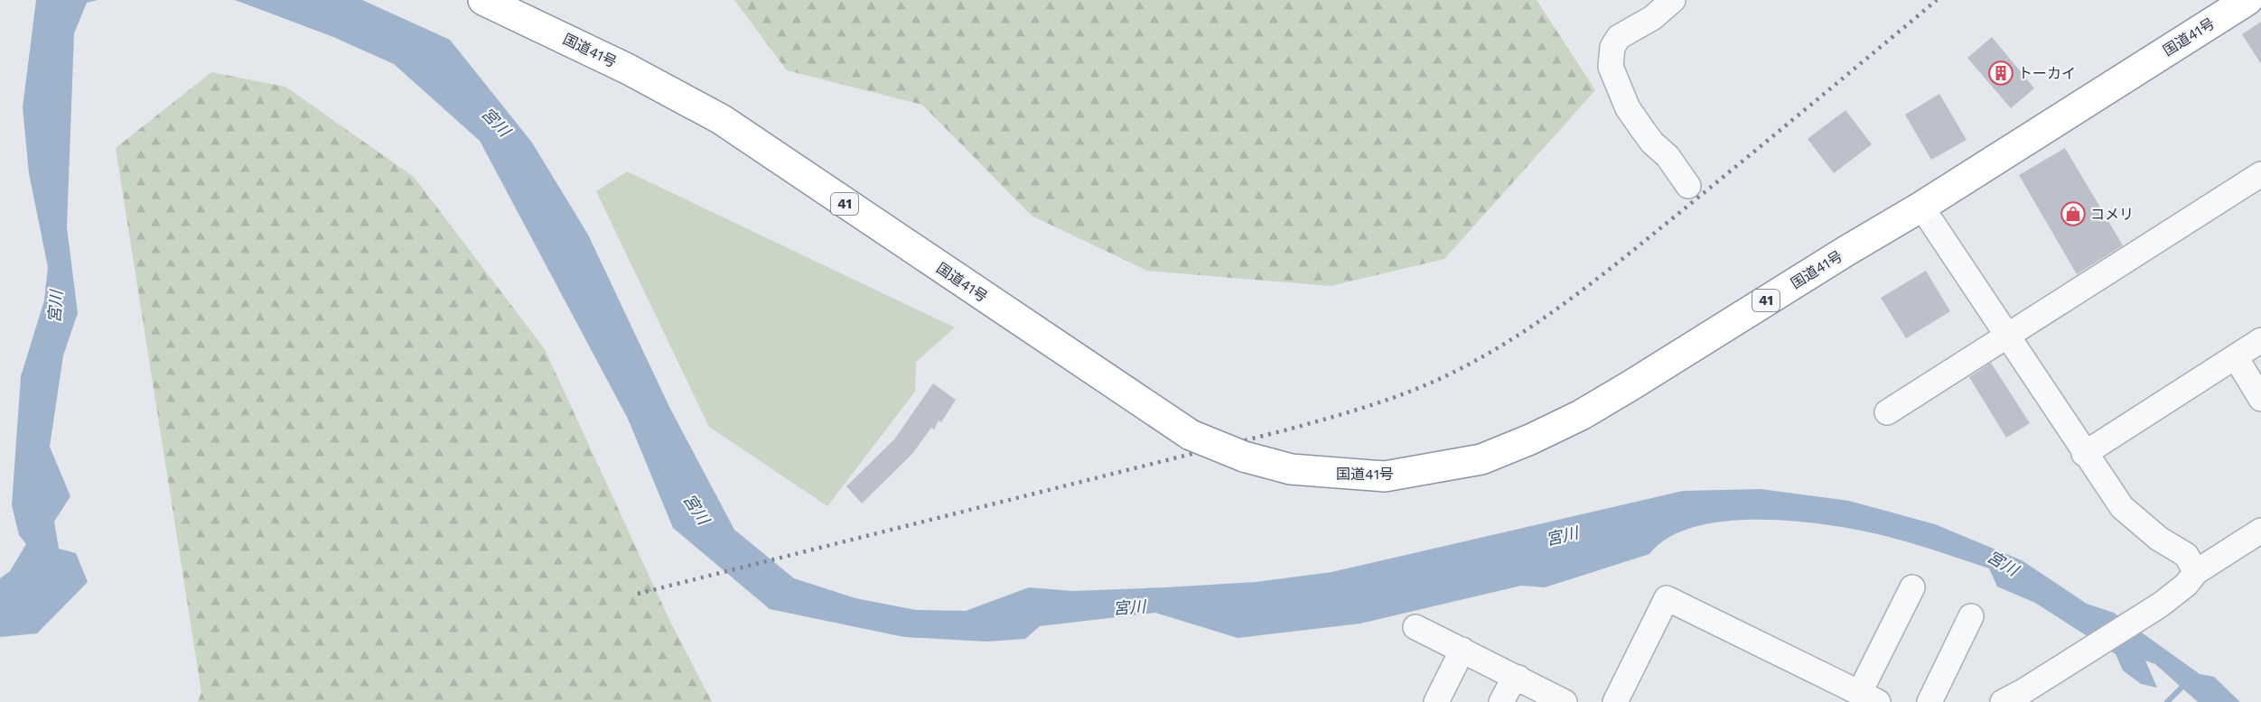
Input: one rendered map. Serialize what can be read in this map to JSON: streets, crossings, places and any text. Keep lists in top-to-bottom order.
{
  "streets": {
    "highway": ["国道41号", "41"]
  },
  "water": ["宮川"],
  "places": {
    "building": ["トーカイ"],
    "shop": ["コメリ"]
  }
}
